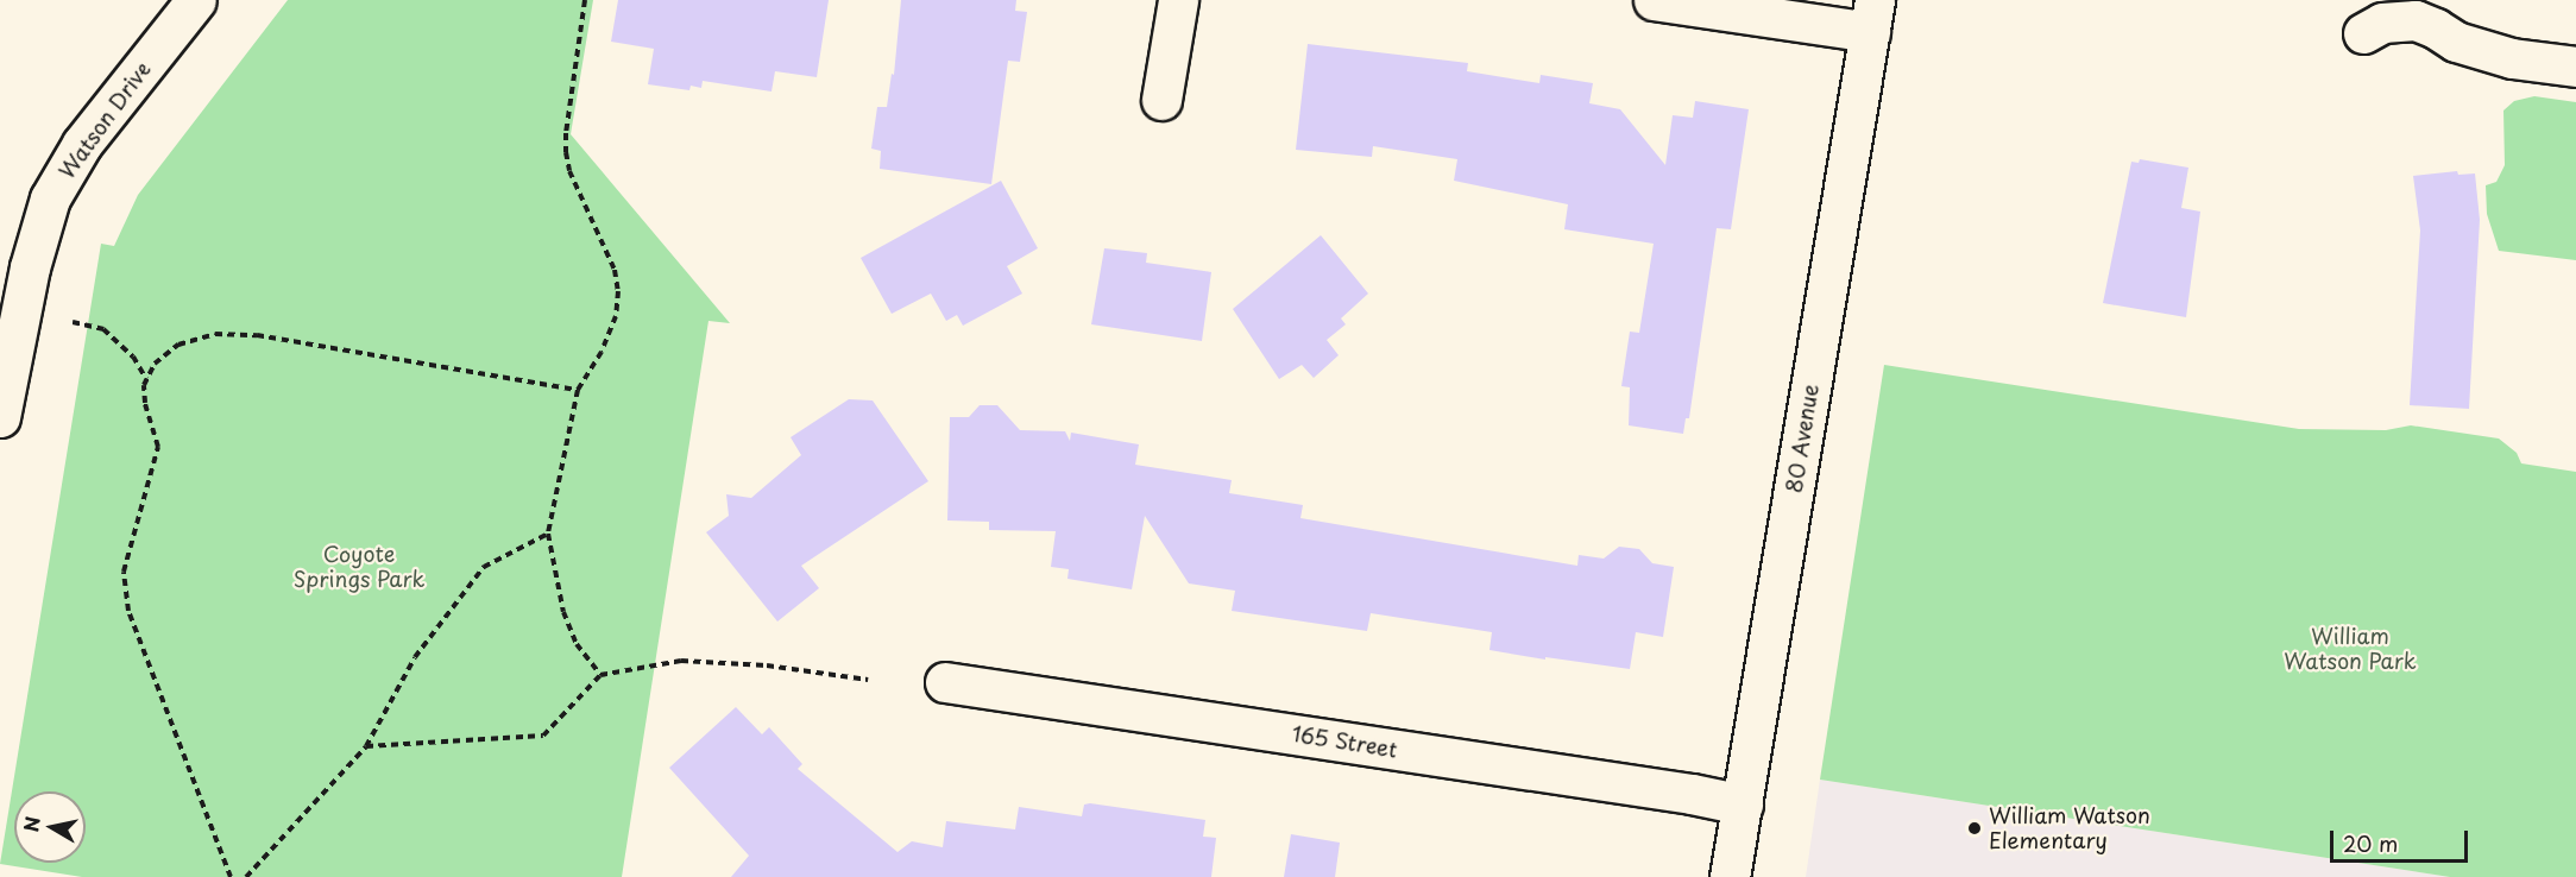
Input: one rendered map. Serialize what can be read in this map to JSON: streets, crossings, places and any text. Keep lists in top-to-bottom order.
{
  "streets": {
    "street": ["Watson Drive", "80 Avenue", "165 Street"]
  },
  "crossings": [
    ["80 Avenue", "165 Street"]
  ],
  "parks": ["Coyote Springs Park", "William Watson Park"],
  "places": ["William Watson Elementary"],
  "scale_bar": "20 m",
  "north": "left"
}
